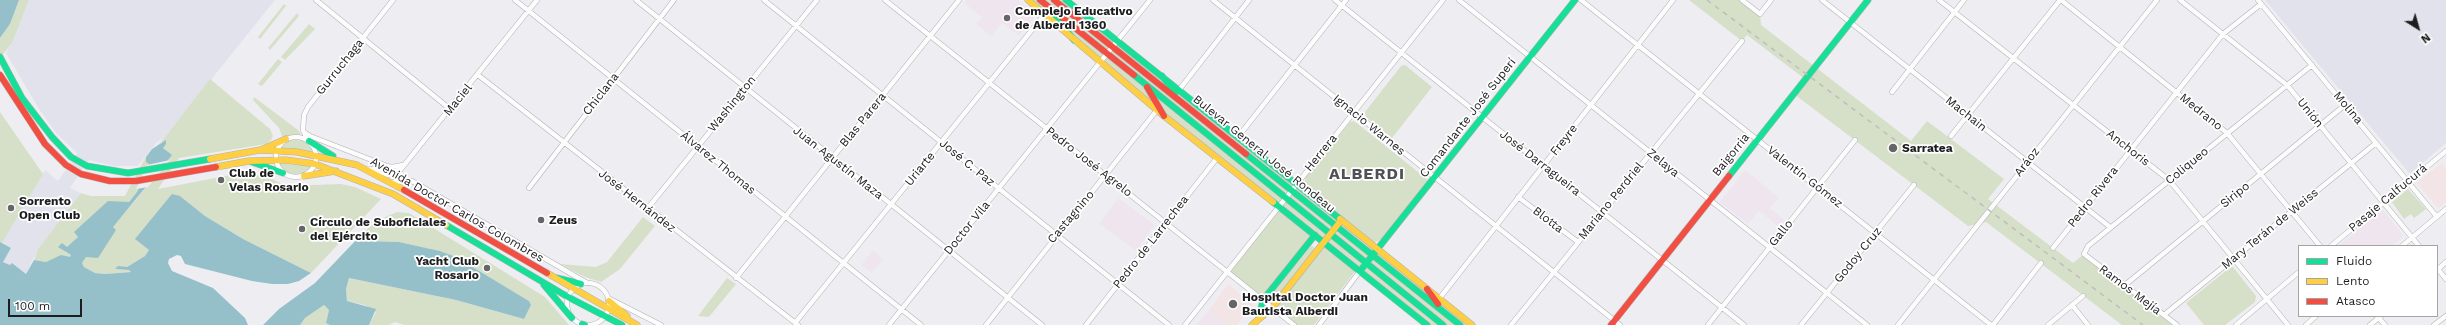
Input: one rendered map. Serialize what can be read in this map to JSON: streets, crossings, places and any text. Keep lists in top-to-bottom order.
{
  "streets": {
    "main road": [
      "Comandante José Superí",
      "Bulevar General José Rondeau",
      "Baigorria",
      "Avenida Doctor Carlos Colombres"
    ],
    "street": [
      "Gurruchaga",
      "Chiclana",
      "Maciel",
      "Washington",
      "Molina",
      "Medrano",
      "Unión",
      "Machain",
      "Blas Parera",
      "Ignacio Warnes",
      "Freyre",
      "Anchoris",
      "Herrera",
      "Pedro José Agrelo",
      "Aráoz",
      "Álvarez Thomas",
      "Juan Agustín Maza",
      "José C. Paz",
      "José Darragueira",
      "Zelaya",
      "Coliqueo",
      "Uriarte",
      "Valentín Gómez",
      "Siripo",
      "Pedro Rivera",
      "Pasaje Calfucurá",
      "José Hernández",
      "Mariano Perdriel",
      "Castagnino",
      "Blotta",
      "Doctor Vila",
      "Mary Terán de Weiss",
      "Gallo",
      "Pedro de Larrechea",
      "Godoy Cruz",
      "Ramos Mejía"
    ]
  },
  "crossings": [
    ["Gurruchaga", "Avenida Doctor Carlos Colombres"],
    ["Chiclana", "Álvarez Thomas"],
    ["Chiclana", "Juan Agustín Maza"],
    ["Chiclana", "José Hernández"],
    ["Maciel", "Álvarez Thomas"],
    ["Maciel", "José Hernández"],
    ["Maciel", "Avenida Doctor Carlos Colombres"],
    ["Washington", "Álvarez Thomas"],
    ["Washington", "Juan Agustín Maza"],
    ["Washington", "José C. Paz"],
    ["Washington", "José Hernández"],
    ["Molina", "Coliqueo"],
    ["Molina", "Siripo"],
    ["Molina", "Pedro Rivera"],
    ["Molina", "Pasaje Calfucurá"],
    ["Molina", "Mary Terán de Weiss"],
    ["Medrano", "Aráoz"],
    ["Medrano", "Coliqueo"],
    ["Medrano", "Siripo"],
    ["Medrano", "Pedro Rivera"],
    ["Medrano", "Mary Terán de Weiss"],
    ["Unión", "Coliqueo"],
    ["Unión", "Siripo"],
    ["Unión", "Pedro Rivera"],
    ["Unión", "Pasaje Calfucurá"],
    ["Unión", "Mary Terán de Weiss"],
    ["Machain", "Baigorria"],
    ["Machain", "Aráoz"],
    ["Machain", "Coliqueo"],
    ["Machain", "Pedro Rivera"],
    ["Comandante José Superí", "Ignacio Warnes"],
    ["Comandante José Superí", "Bulevar General José Rondeau"],
    ["Comandante José Superí", "José Darragueira"],
    ["Comandante José Superí", "Zelaya"],
    ["Blas Parera", "Pedro José Agrelo"],
    ["Blas Parera", "Álvarez Thomas"],
    ["Blas Parera", "Juan Agustín Maza"],
    ["Blas Parera", "José C. Paz"],
    ["Blas Parera", "José Hernández"],
    ["Ignacio Warnes", "Freyre"],
    ["Ignacio Warnes", "Herrera"],
    ["Ignacio Warnes", "Baigorria"],
    ["Ignacio Warnes", "Mariano Perdriel"],
    ["Freyre", "Bulevar General José Rondeau"],
    ["Freyre", "José Darragueira"],
    ["Freyre", "Zelaya"],
    ["Freyre", "Valentín Gómez"],
    ["Freyre", "Blotta"],
    ["Anchoris", "Aráoz"],
    ["Anchoris", "Coliqueo"],
    ["Anchoris", "Siripo"],
    ["Anchoris", "Pedro Rivera"],
    ["Anchoris", "Mary Terán de Weiss"],
    ["Herrera", "Bulevar General José Rondeau"],
    ["Herrera", "Pedro José Agrelo"],
    ["Herrera", "José Darragueira"],
    ["Bulevar General José Rondeau", "Doctor Vila"],
    ["Baigorria", "José Darragueira"],
    ["Baigorria", "Zelaya"],
    ["Baigorria", "Valentín Gómez"],
    ["Pedro José Agrelo", "Uriarte"],
    ["Pedro José Agrelo", "Castagnino"],
    ["Pedro José Agrelo", "Doctor Vila"],
    ["Pedro José Agrelo", "Pedro de Larrechea"],
    ["Aráoz", "Valentín Gómez"],
    ["Álvarez Thomas", "Uriarte"],
    ["Álvarez Thomas", "Doctor Vila"],
    ["Juan Agustín Maza", "Uriarte"],
    ["Juan Agustín Maza", "Castagnino"],
    ["Juan Agustín Maza", "Doctor Vila"],
    ["José C. Paz", "Uriarte"],
    ["José C. Paz", "Castagnino"],
    ["José C. Paz", "Doctor Vila"],
    ["José C. Paz", "Pedro de Larrechea"],
    ["José Darragueira", "Mariano Perdriel"],
    ["José Darragueira", "Gallo"],
    ["Zelaya", "Mariano Perdriel"],
    ["Zelaya", "Gallo"],
    ["Zelaya", "Godoy Cruz"],
    ["Coliqueo", "Ramos Mejía"],
    ["Uriarte", "José Hernández"],
    ["Valentín Gómez", "Mariano Perdriel"],
    ["Valentín Gómez", "Gallo"],
    ["Valentín Gómez", "Godoy Cruz"],
    ["Siripo", "Ramos Mejía"],
    ["Mariano Perdriel", "Blotta"],
    ["Mary Terán de Weiss", "Ramos Mejía"]
  ],
  "districts": ["ALBERDI"],
  "places": [
    "Complejo Educativo de Alberdi 1360",
    "Sarratea",
    "Club de Velas Rosario",
    "Sorrento Open Club",
    "Zeus",
    "Círculo de Suboficiales del Ejército",
    "Yacht Club Rosario",
    "Hospital Doctor Juan Bautista Alberdi"
  ],
  "legend": ["Fluido", "Lento", "Atasco"],
  "scale_bar": "100 m",
  "north": "bottom right"
}
